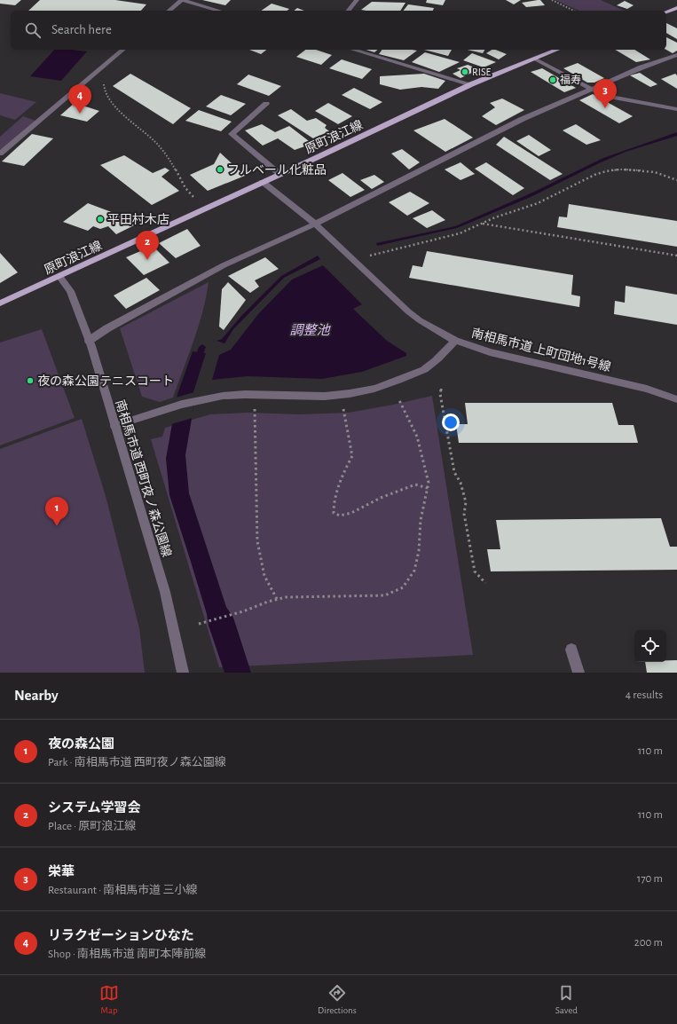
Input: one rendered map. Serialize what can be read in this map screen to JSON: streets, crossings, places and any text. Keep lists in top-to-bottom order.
{
  "streets": {
    "main road": ["原町浪江線"],
    "street": ["南相馬市道 上町団地1号線", "南相馬市道 西町夜ノ森公園線"]
  },
  "crossings": [
    ["原町浪江線", "南相馬市道 上町団地1号線"],
    ["原町浪江線", "南相馬市道 西町夜ノ森公園線"]
  ],
  "water": ["調整池"],
  "places": [
    "RISE",
    "福寿",
    "フルベール化粧品",
    "平田村木店",
    "夜の森公園テニスコート"
  ],
  "page": {
    "search": "Search here",
    "pins": [
      "3",
      "4",
      "2",
      "1"
    ],
    "heading": ["Nearby", "4 results"],
    "list": [
      {
        "mark": "1",
        "name": "夜の森公園",
        "note": "Park · 南相馬市道 西町夜ノ森公園線",
        "value": "110 m"
      },
      {
        "mark": "2",
        "name": "システム学習会",
        "note": "Place · 原町浪江線",
        "value": "110 m"
      },
      {
        "mark": "3",
        "name": "栄華",
        "note": "Restaurant · 南相馬市道 三小線",
        "value": "170 m"
      },
      {
        "mark": "4",
        "name": "リラクゼーションひなた",
        "note": "Shop · 南相馬市道 南町本陣前線",
        "value": "200 m"
      }
    ],
    "nav": ["Map", "Directions", "Saved"]
  }
}
